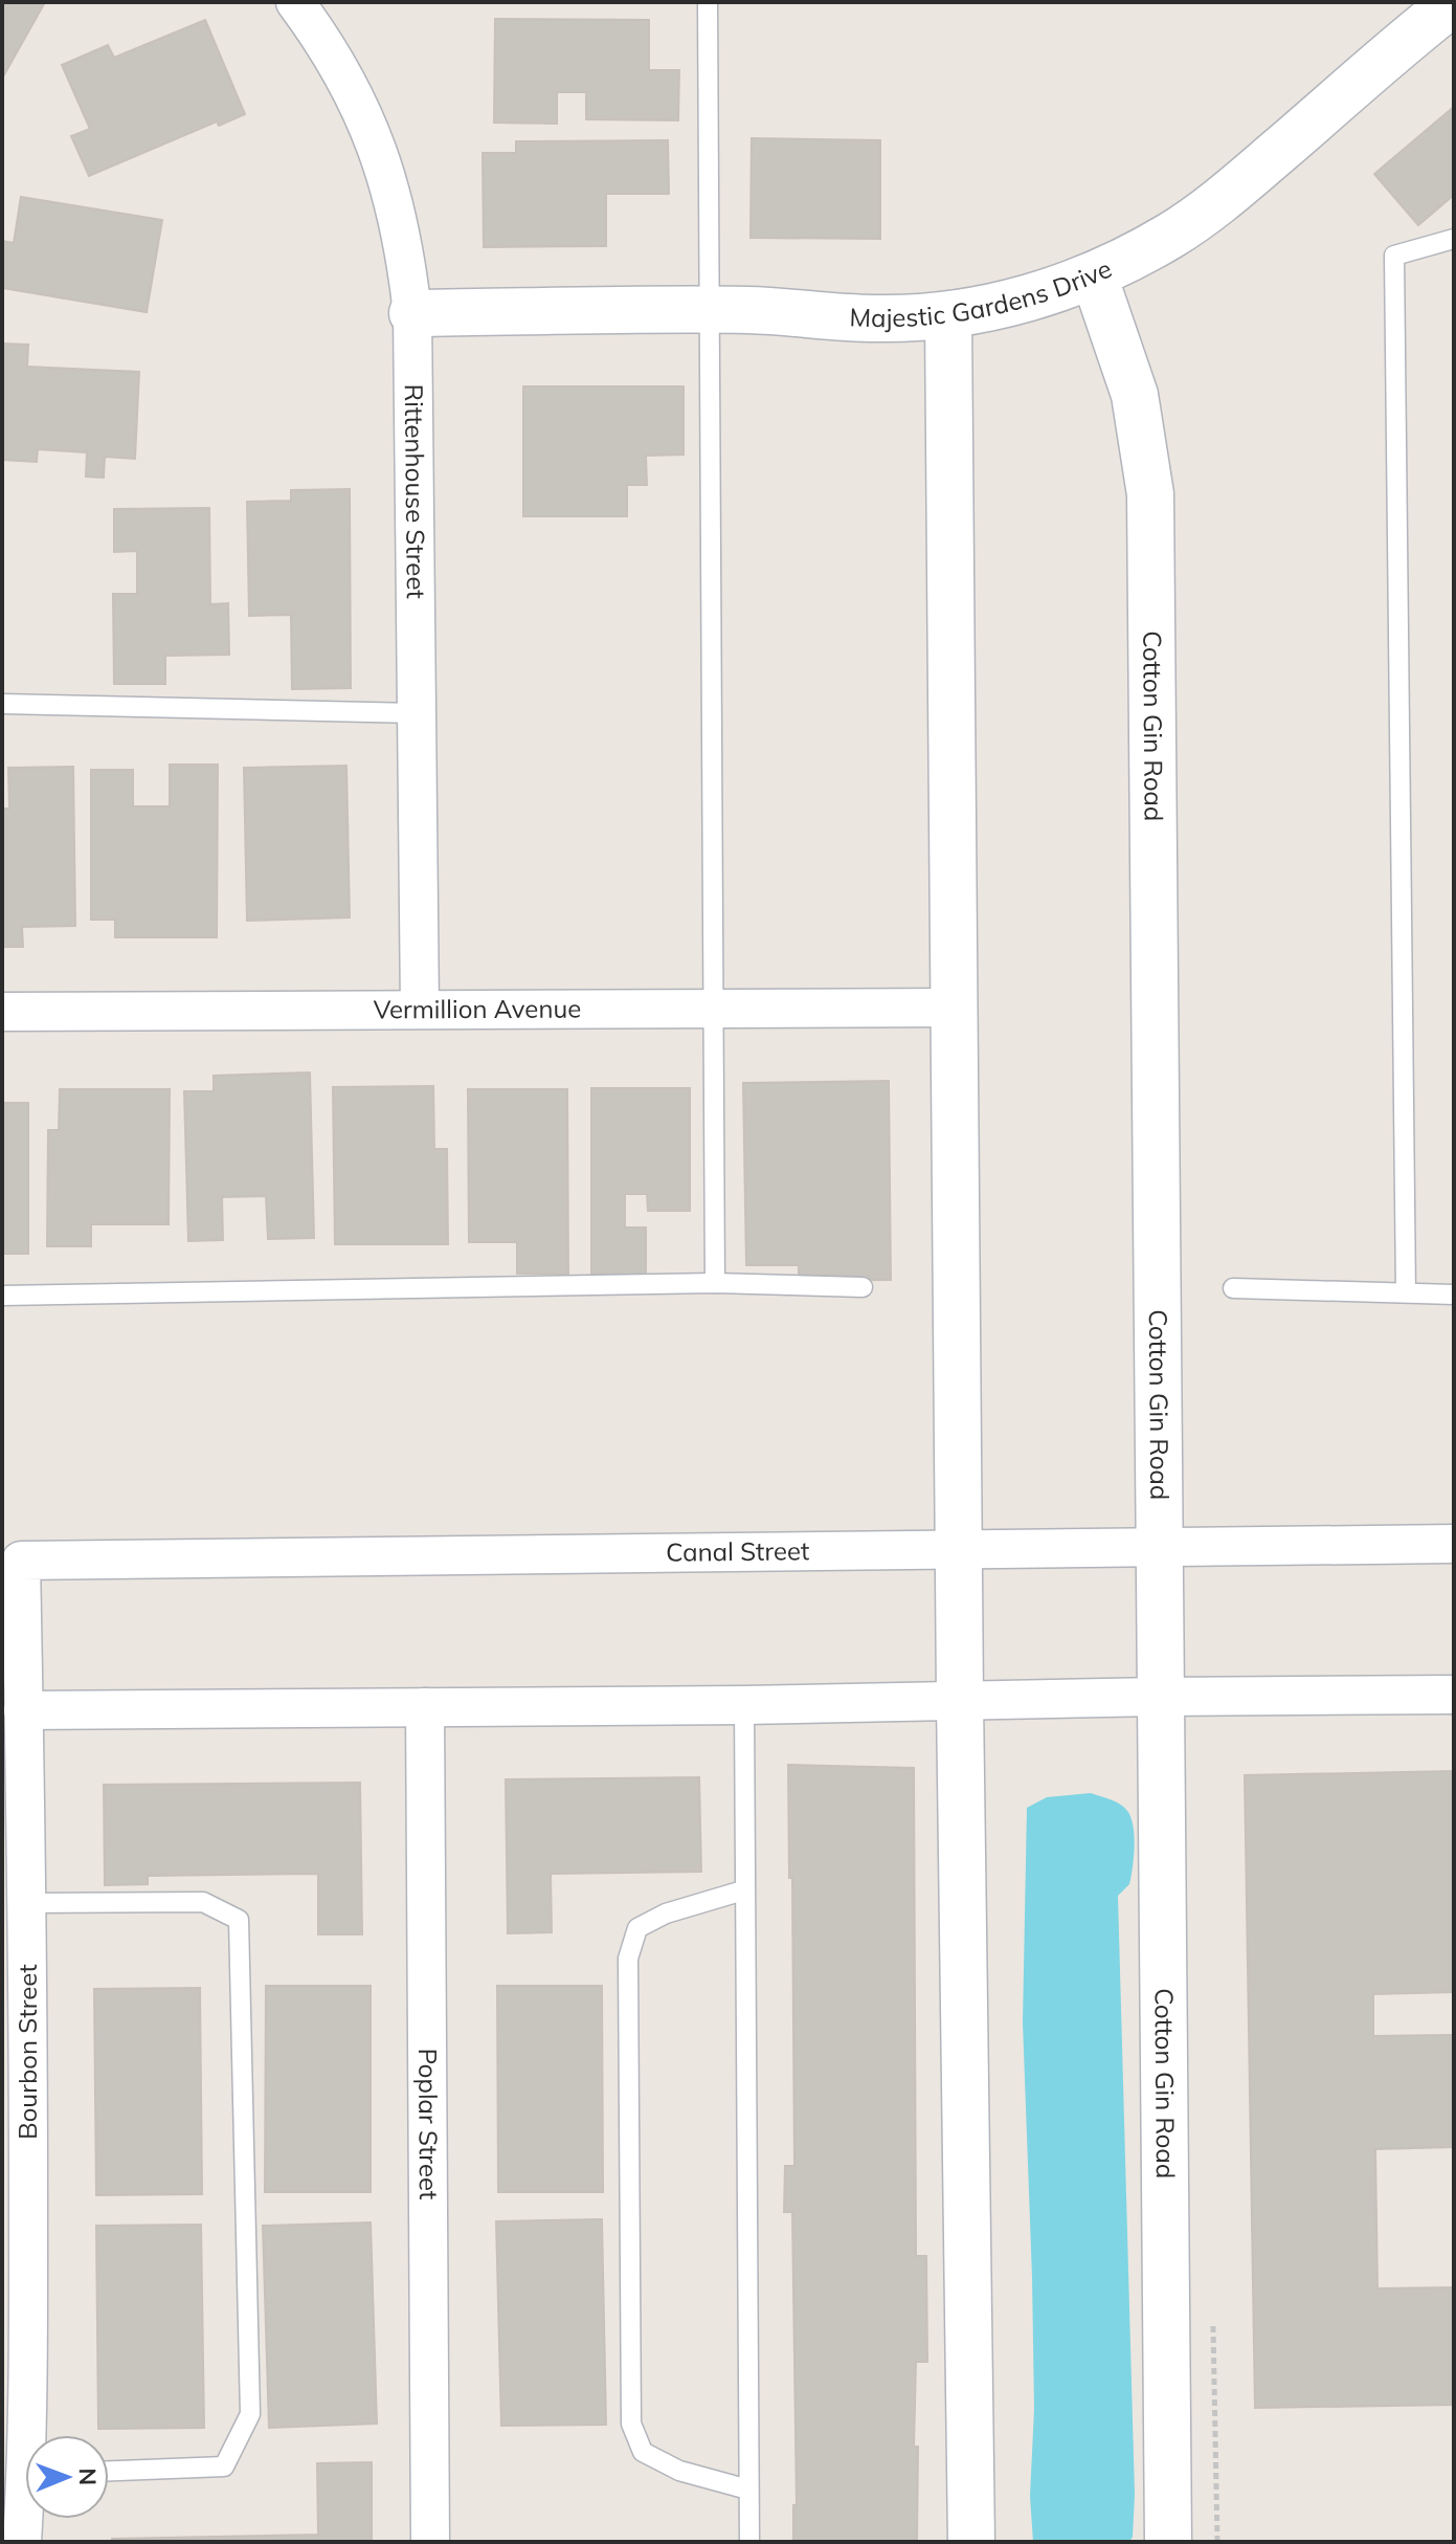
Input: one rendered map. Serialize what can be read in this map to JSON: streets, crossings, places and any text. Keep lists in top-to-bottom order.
{
  "streets": {
    "street": [
      "Majestic Gardens Drive",
      "Rittenhouse Street",
      "Cotton Gin Road",
      "Vermillion Avenue",
      "Canal Street",
      "Bourbon Street",
      "Poplar Street"
    ]
  },
  "crossings": [
    ["Majestic Gardens Drive", "Rittenhouse Street"],
    ["Majestic Gardens Drive", "Cotton Gin Road"],
    ["Rittenhouse Street", "Vermillion Avenue"],
    ["Cotton Gin Road", "Canal Street"],
    ["Canal Street", "Bourbon Street"]
  ],
  "north": "right"
}
